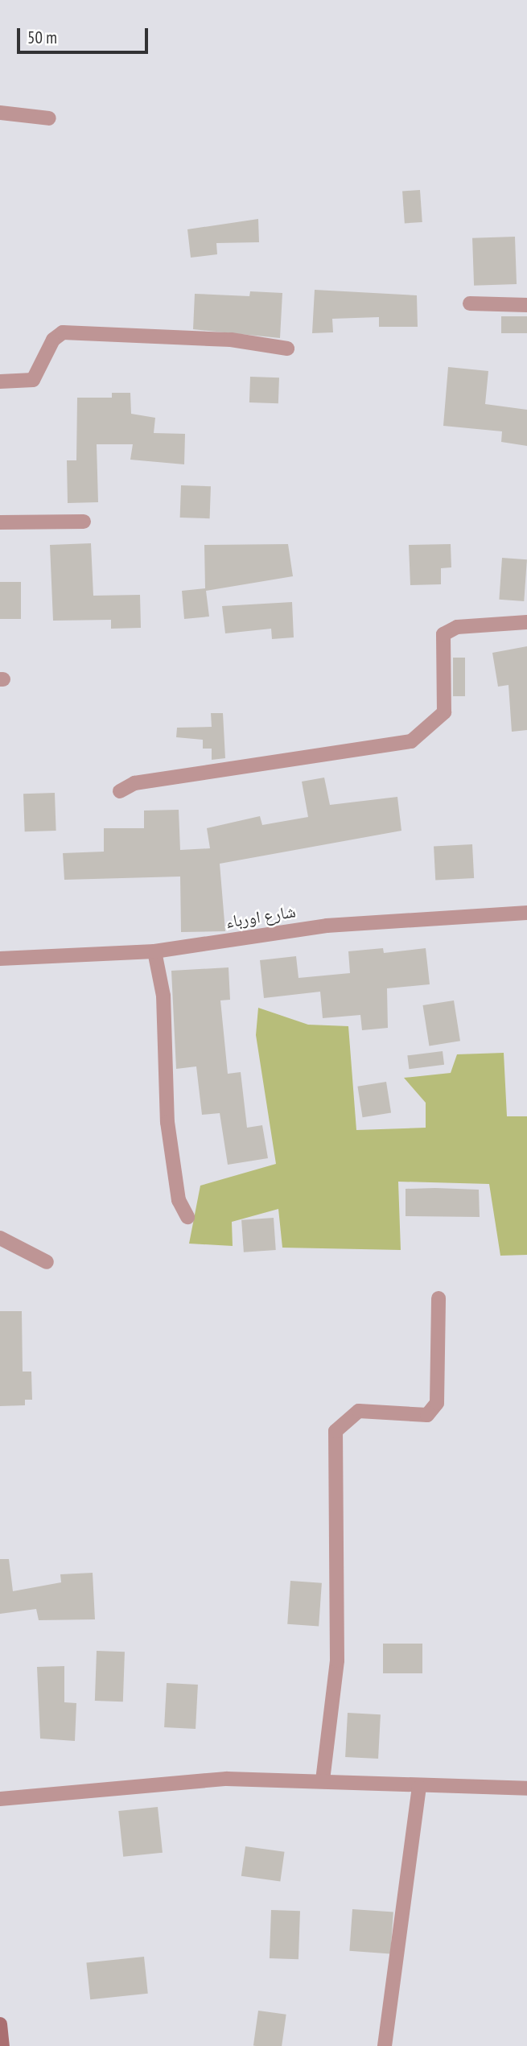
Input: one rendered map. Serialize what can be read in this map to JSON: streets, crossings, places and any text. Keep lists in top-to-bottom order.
{
  "streets": {
    "street": ["شارع اورباء"]
  },
  "scale_bar": "50 m"
}
